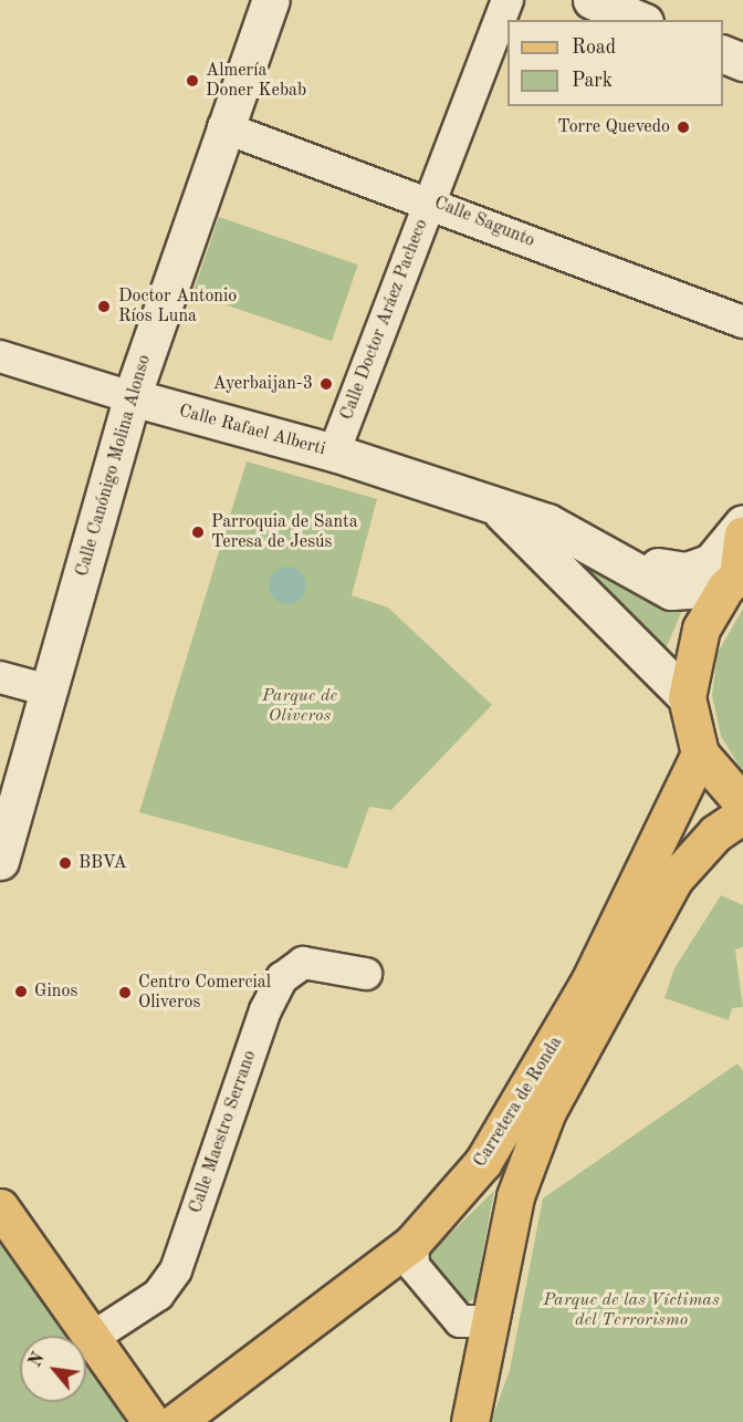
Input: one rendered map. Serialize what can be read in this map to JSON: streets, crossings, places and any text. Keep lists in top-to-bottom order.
{
  "streets": {
    "main road": ["Carretera de Ronda"],
    "street": [
      "Calle Sagunto",
      "Calle Doctor Aráez Pacheco",
      "Calle Rafael Alberti",
      "Calle Canónigo Molina Alonso",
      "Calle Maestro Serrano"
    ]
  },
  "crossings": [
    ["Calle Sagunto", "Calle Doctor Aráez Pacheco"],
    ["Calle Sagunto", "Calle Canónigo Molina Alonso"],
    ["Calle Doctor Aráez Pacheco", "Calle Rafael Alberti"],
    ["Calle Rafael Alberti", "Calle Canónigo Molina Alonso"]
  ],
  "parks": ["Parque de Oliveros", "Parque de las Víctimas del Terrorismo"],
  "places": [
    "Almería Doner Kebab",
    "Torre Quevedo",
    "Doctor Antonio Ríos Luna",
    "Ayerbaijan-3",
    "Parroquia de Santa Teresa de Jesús",
    "BBVA",
    "Ginos",
    "Centro Comercial Oliveros"
  ],
  "legend": ["Road", "Park"],
  "north": "top left"
}
